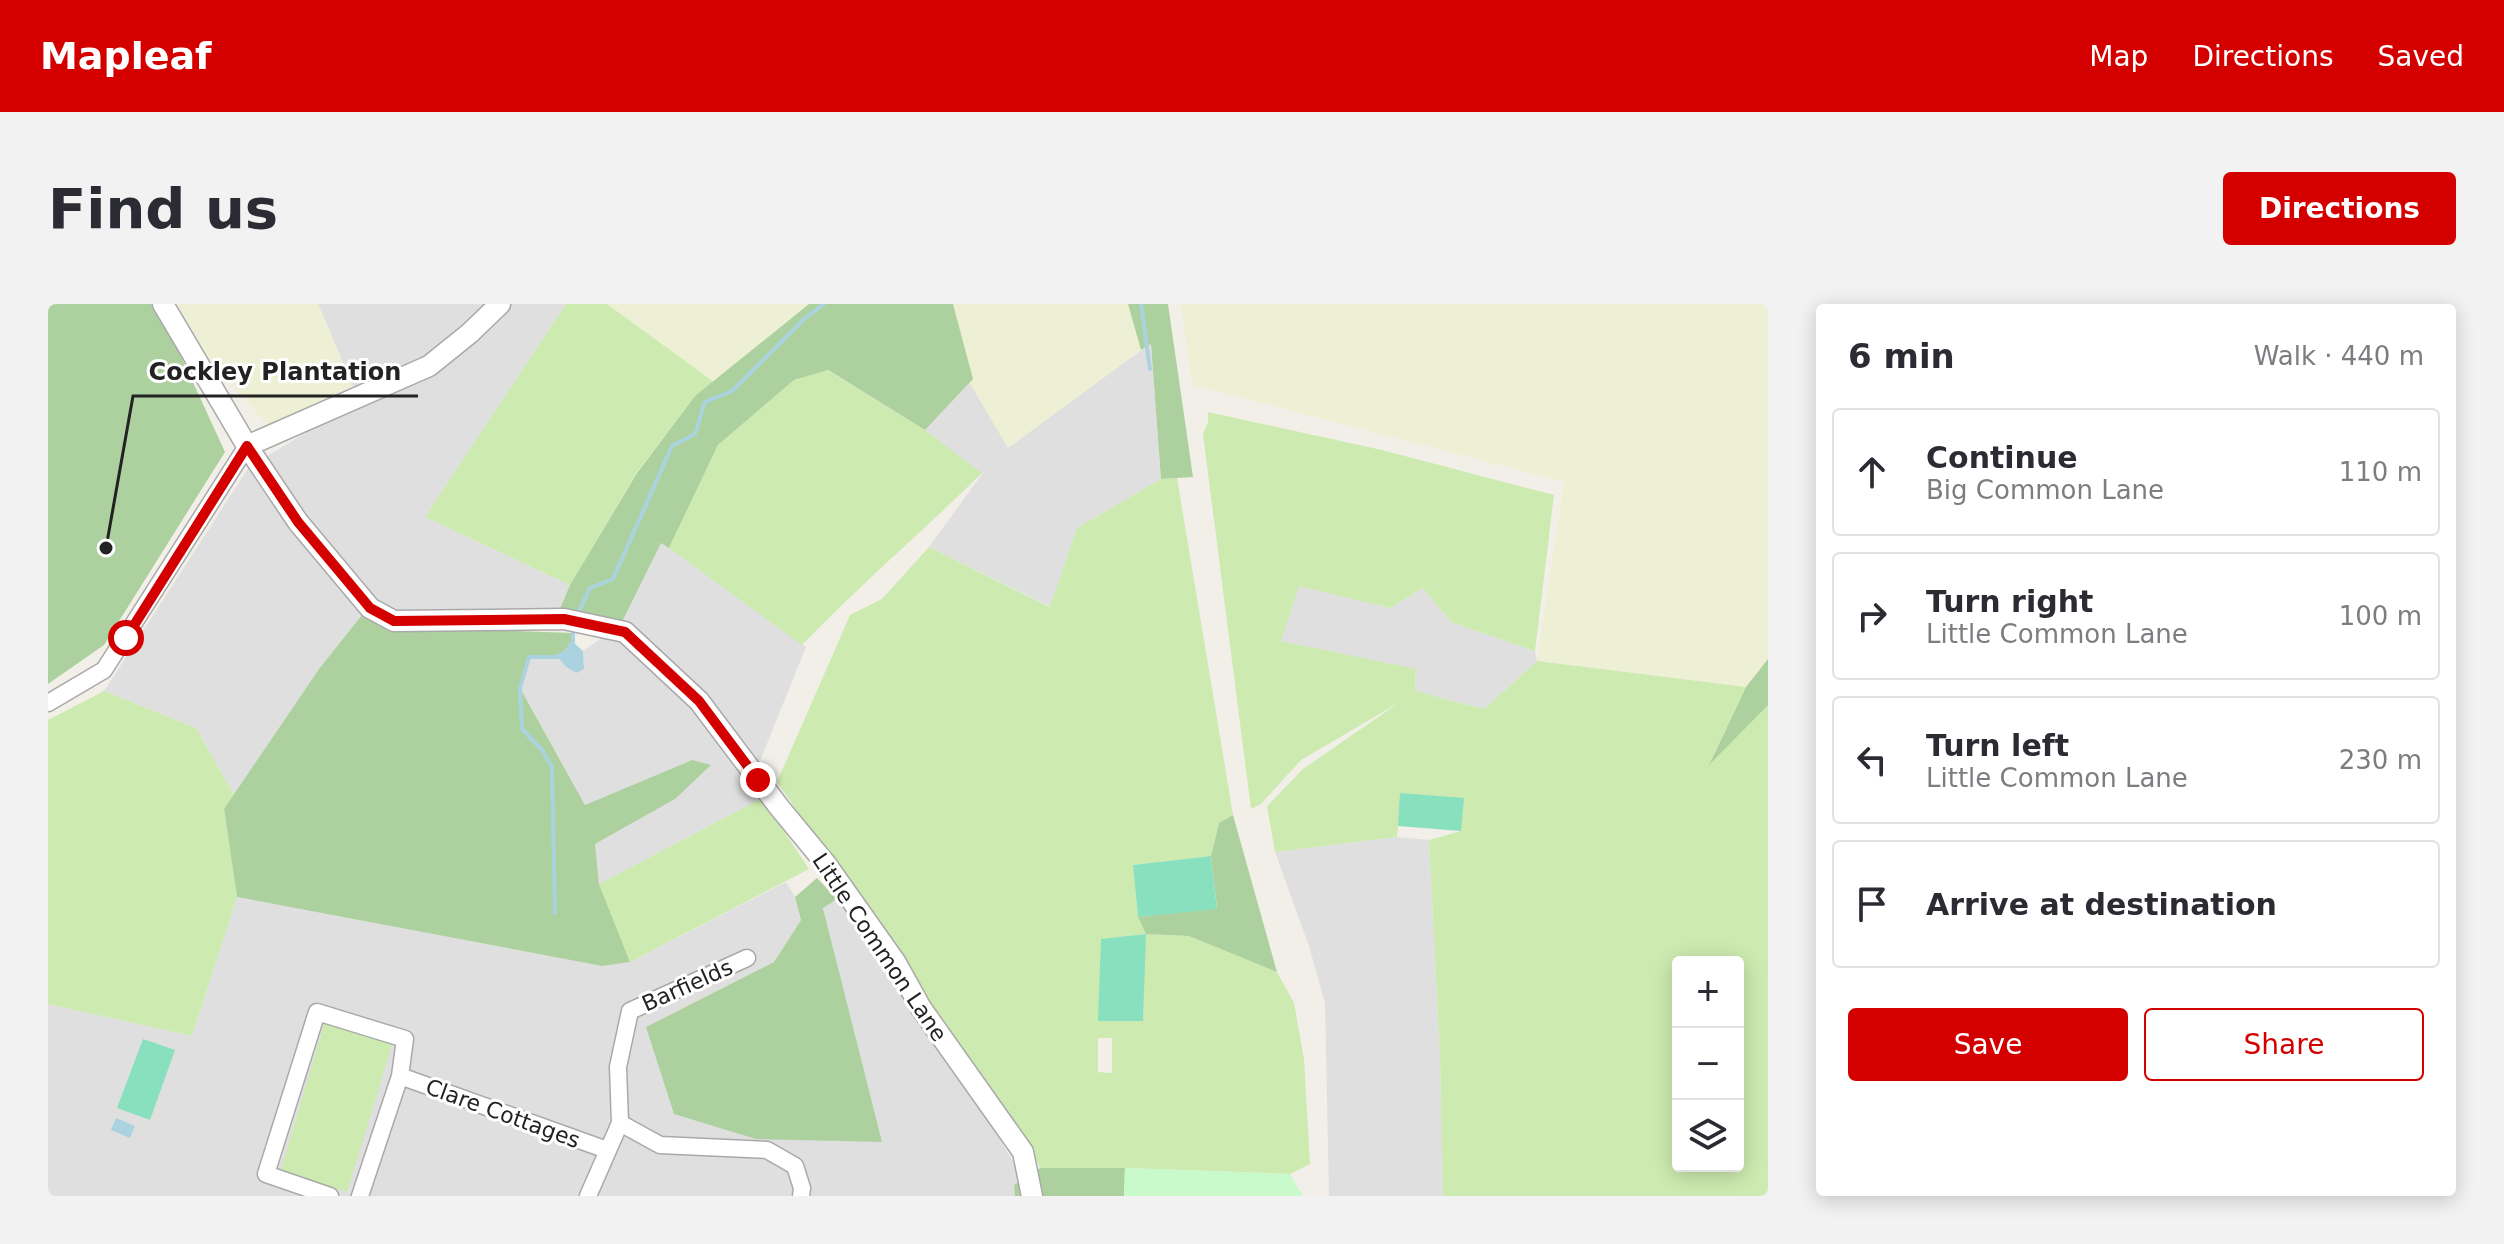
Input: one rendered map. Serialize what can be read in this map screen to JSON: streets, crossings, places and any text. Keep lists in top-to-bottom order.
{
  "streets": {
    "street": ["Little Common Lane", "Barfields", "Clare Cottages"]
  },
  "crossings": [
    ["Barfields", "Clare Cottages"]
  ],
  "places": ["Cockley Plantation"],
  "page": {
    "header": "Mapleaf",
    "nav": ["Map", "Directions", "Saved"],
    "buttons": [
      "Directions",
      ["Save", "Share"]
    ],
    "title": "Find us",
    "heading": ["6 min", "Walk · 440 m"],
    "list": [
      ["Continue", "Big Common Lane", "110 m"],
      ["Turn right", "Little Common Lane", "100 m"],
      ["Turn left", "Little Common Lane", "230 m"],
      "Arrive at destination"
    ],
    "map_buttons": ["+", "−"]
  }
}
